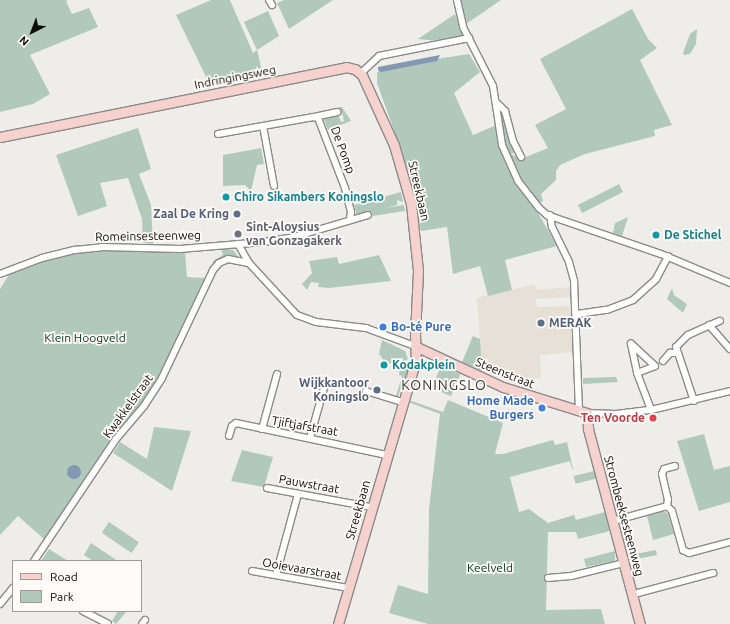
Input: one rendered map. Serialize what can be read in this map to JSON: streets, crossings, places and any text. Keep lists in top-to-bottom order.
{
  "streets": {
    "street": [
      "Indringingsweg",
      "De Pomp",
      "Streekbaan",
      "Romeinsesteenweg",
      "Steenstraat",
      "Kwakkelstraat",
      "Tjiftjafstraat",
      "Pauwstraat",
      "Strombeeksesteenweg",
      "Ooievaarstraat"
    ]
  },
  "crossings": [
    ["Indringingsweg", "Streekbaan"],
    ["De Pomp", "Romeinsesteenweg"],
    ["Streekbaan", "Steenstraat"],
    ["Streekbaan", "Tjiftjafstraat"],
    ["Streekbaan", "Pauwstraat"],
    ["Streekbaan", "Ooievaarstraat"],
    ["Romeinsesteenweg", "Steenstraat"],
    ["Steenstraat", "Kwakkelstraat"],
    ["Steenstraat", "Strombeeksesteenweg"]
  ],
  "districts": ["KONINGSLO"],
  "parks": ["Klein Hoogveld", "Keelveld"],
  "places": [
    "Chiro Sikambers Koningslo",
    "Zaal De Kring",
    "Sint-Aloysius van Gonzagakerk",
    "De Stichel",
    "MERAK",
    "Bo-té Pure",
    "Kodakplein",
    "Wijkkantoor Koningslo",
    "Home Made Burgers",
    "Ten Voorde"
  ],
  "legend": ["Road", "Park"],
  "north": "bottom left"
}
